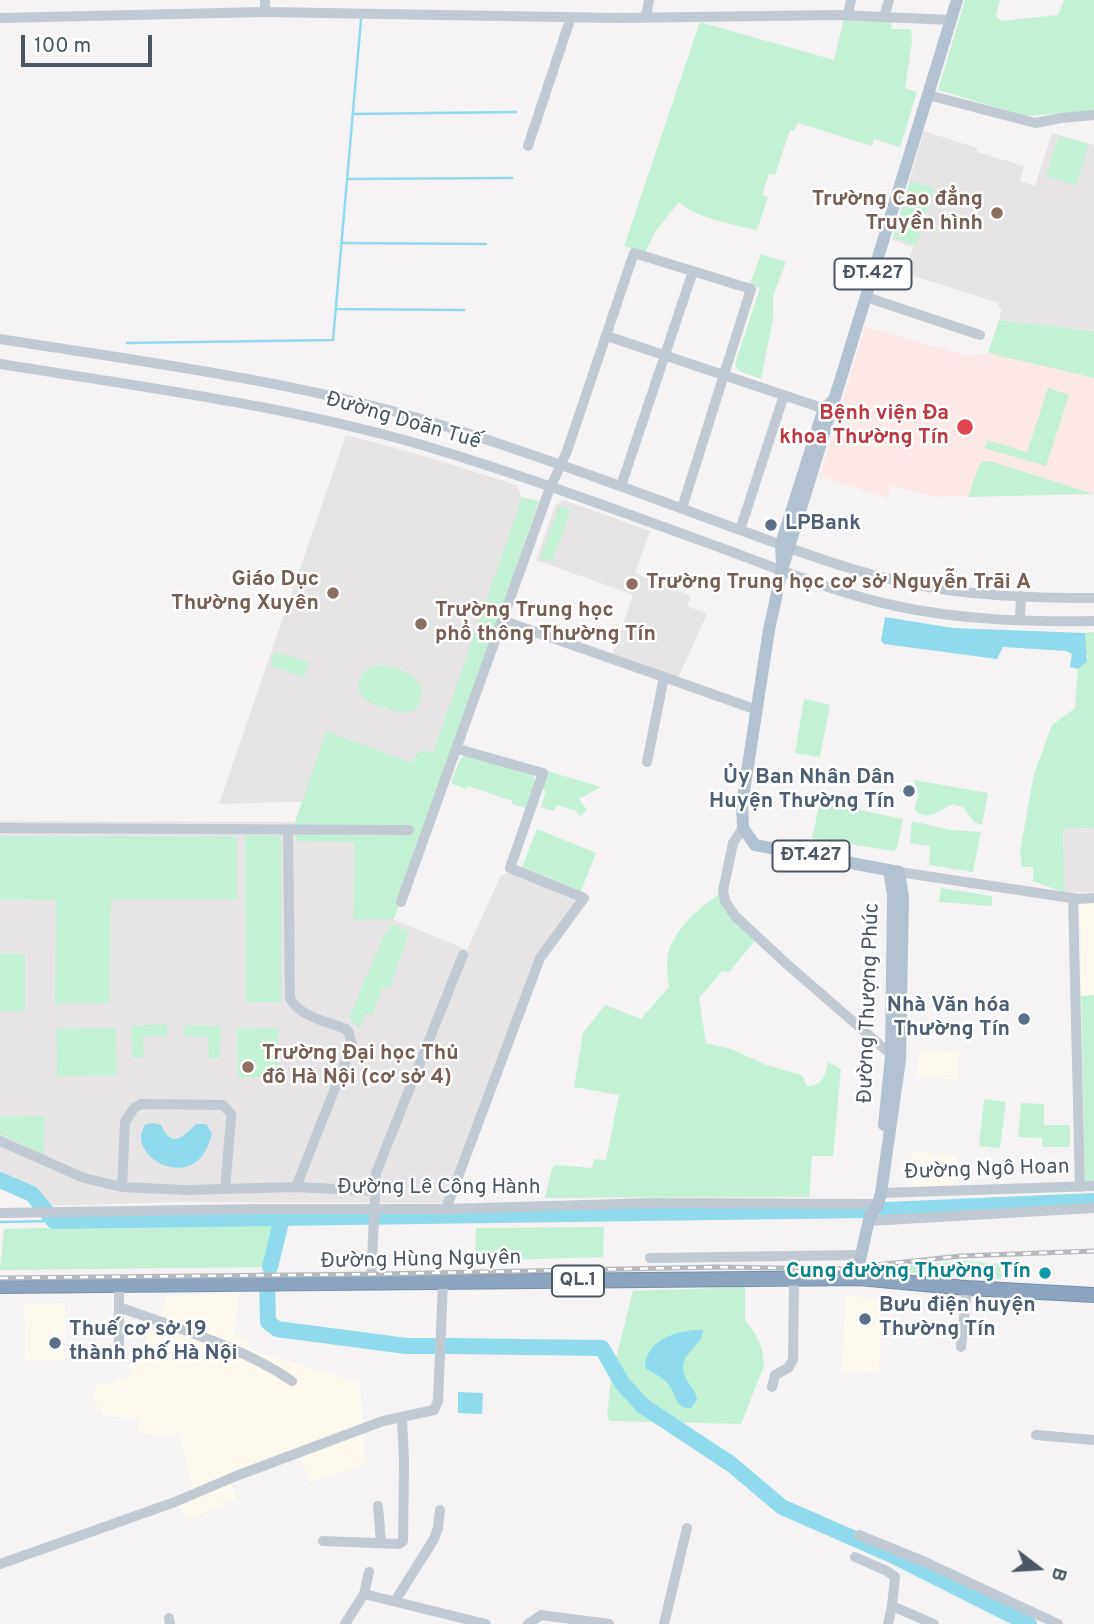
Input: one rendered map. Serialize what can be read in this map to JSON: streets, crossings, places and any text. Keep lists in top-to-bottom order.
{
  "streets": {
    "highway": ["Đường Hùng Nguyên", "QL.1"],
    "main road": ["ĐT.427", "Đường Thượng Phúc"],
    "street": ["Đường Doãn Tuế", "Đường Ngô Hoan", "Đường Lê Công Hành"]
  },
  "crossings": [
    ["ĐT.427", "Đường Doãn Tuế"],
    ["ĐT.427", "Đường Thượng Phúc"],
    ["Đường Thượng Phúc", "Đường Ngô Hoan"],
    ["Đường Thượng Phúc", "Đường Lê Công Hành"],
    ["Đường Thượng Phúc", "Đường Hùng Nguyên"],
    ["Đường Ngô Hoan", "Đường Lê Công Hành"]
  ],
  "places": [
    "Trường Cao đẳng Truyền hình",
    "Bệnh viện Đa khoa Thường Tín",
    "LPBank",
    "Trường Trung học cơ sở Nguyễn Trãi A",
    "Giáo Dục Thường Xuyên",
    "Trường Trung học phổ thông Thường Tín",
    "Ủy Ban Nhân Dân Huyện Thường Tín",
    "Nhà Văn hóa Thường Tín",
    "Trường Đại học Thủ đô Hà Nội (cơ sở 4)",
    "Cung đường Thường Tín",
    "Bưu điện huyện Thường Tín",
    "Thuế cơ sở 19 thành phố Hà Nội"
  ],
  "scale_bar": "100 m",
  "north": "right"
}
